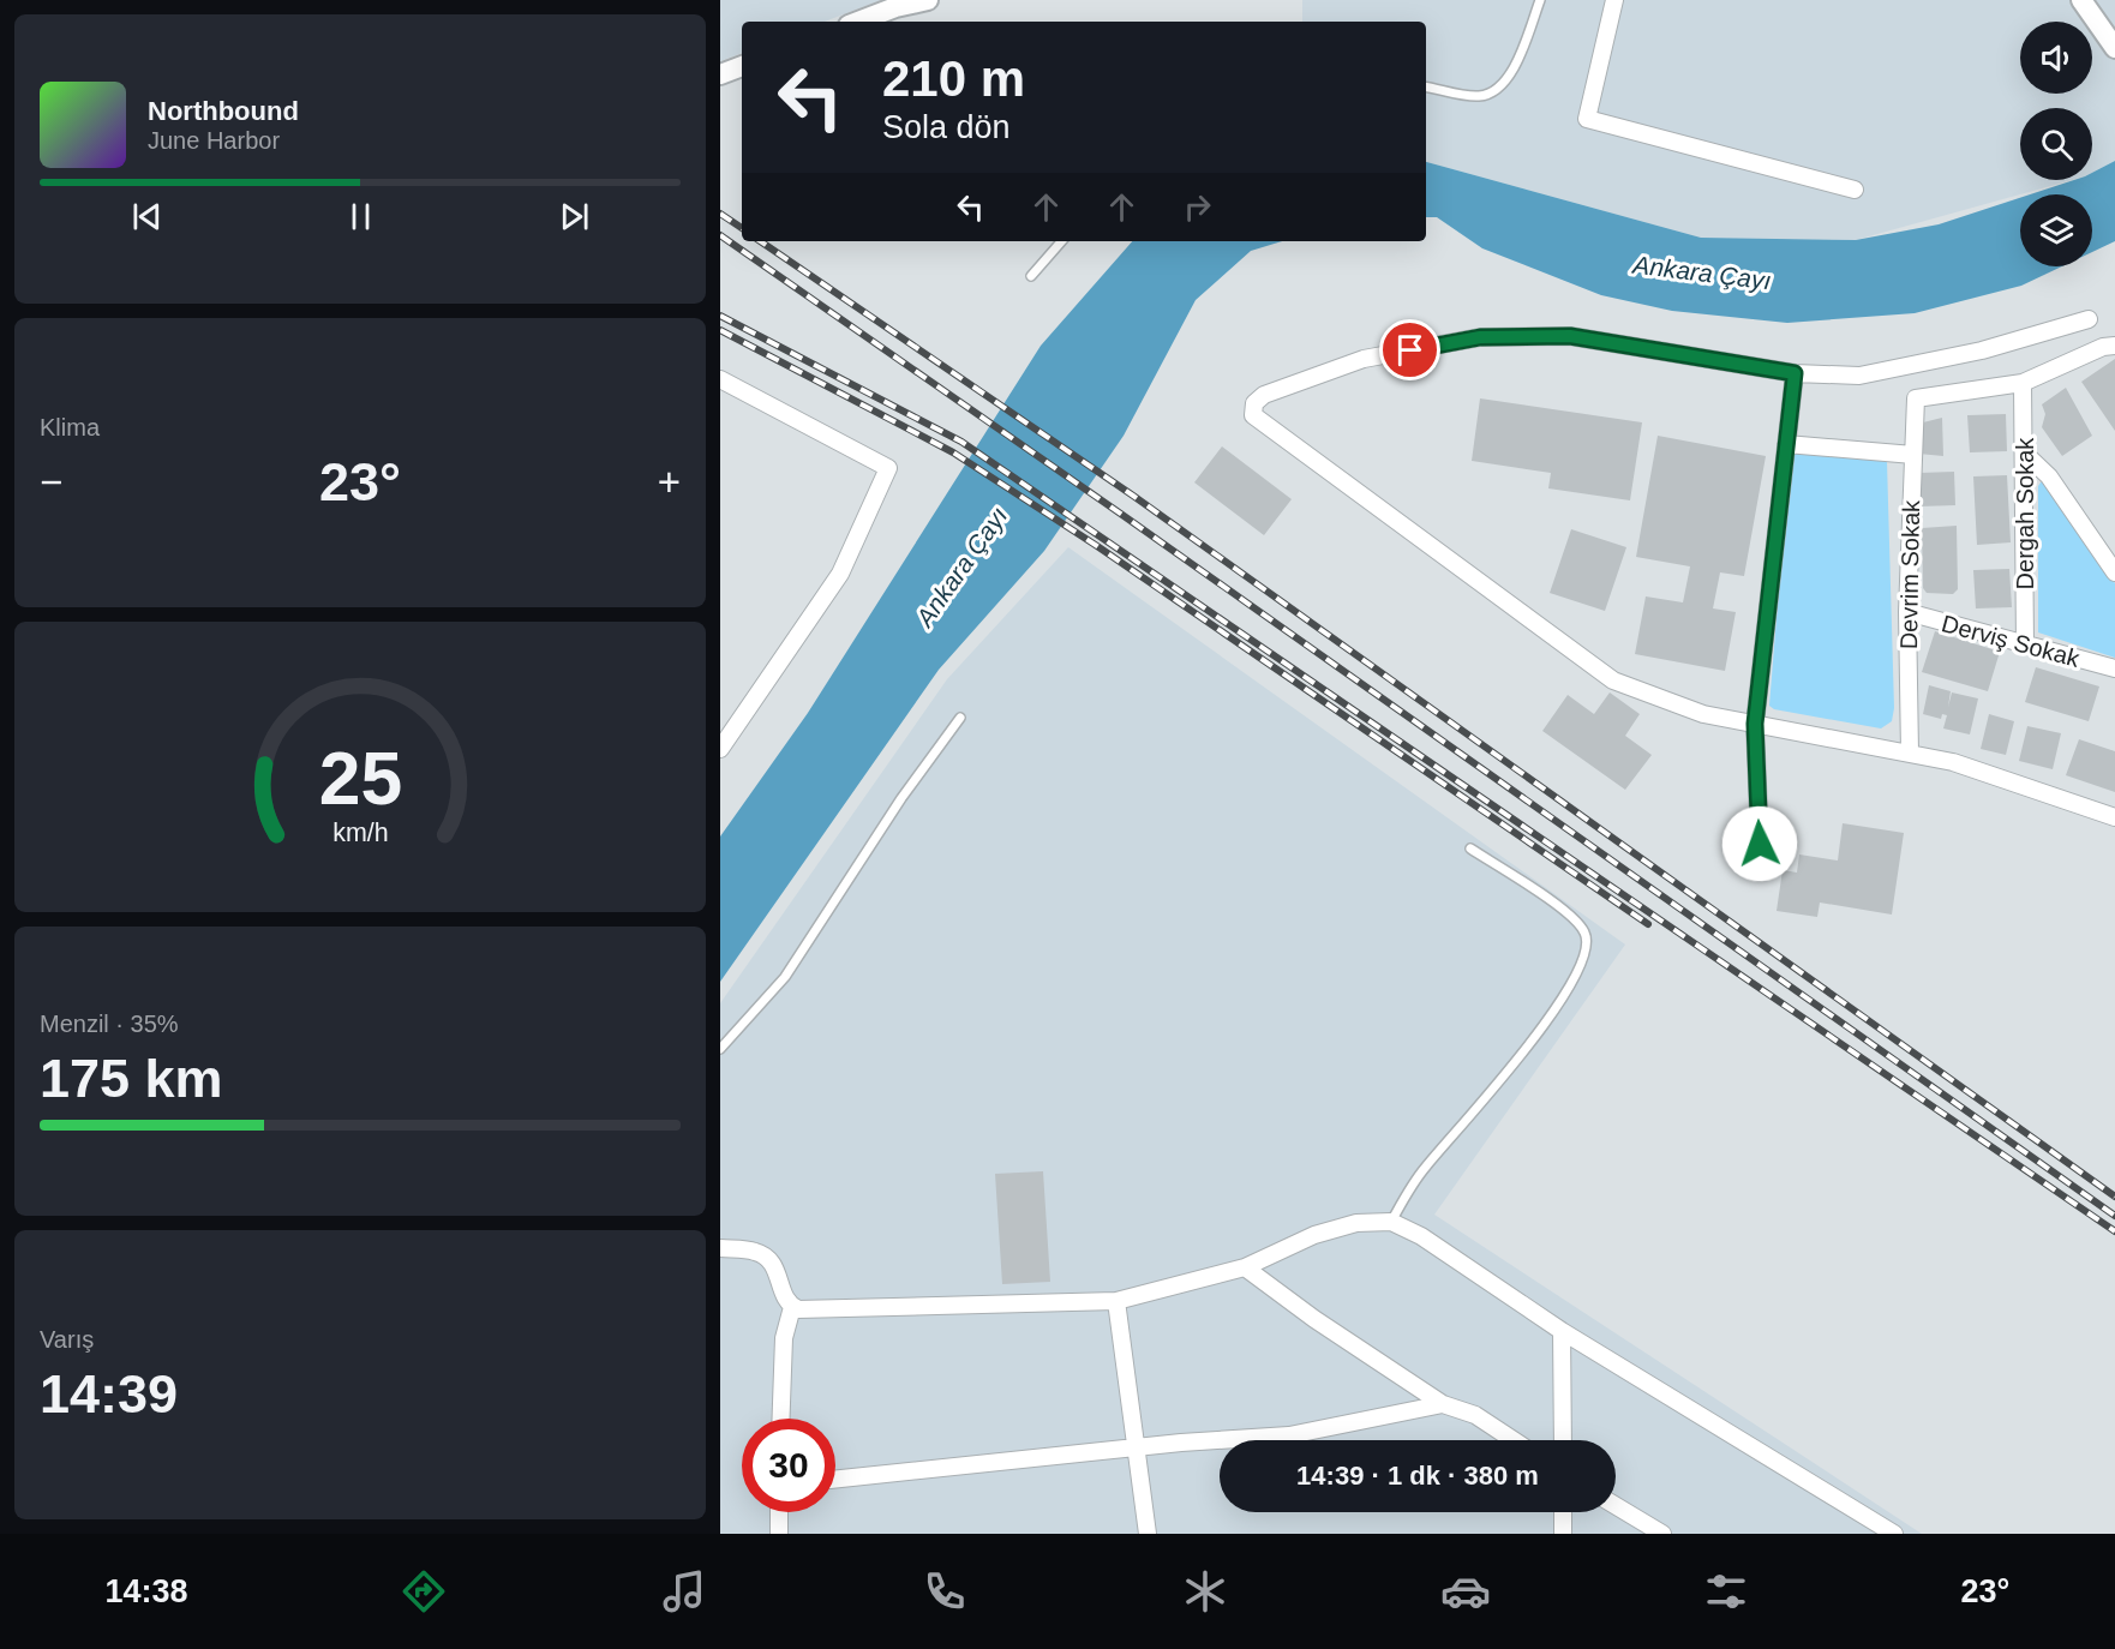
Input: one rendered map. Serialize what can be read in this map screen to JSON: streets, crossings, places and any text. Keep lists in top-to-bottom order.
{
  "streets": {
    "street": ["Dergah Sokak", "Devrim Sokak", "Derviş Sokak"]
  },
  "crossings": [
    ["Dergah Sokak", "Devrim Sokak"],
    ["Dergah Sokak", "Derviş Sokak"],
    ["Devrim Sokak", "Derviş Sokak"]
  ],
  "water": ["Ankara Çayı"],
  "page": {
    "turn": ["210 m", "Sola dön"],
    "song": ["Northbound", "June Harbor"],
    "tile": [
      "Klima",
      ["Menzil · 35%", "175 km"],
      ["Varış", "14:39"]
    ],
    "heat": ["−", "23°", "+"],
    "limit": "30",
    "trip": "14:39 · 1 dk · 380 m",
    "tabs": ["14:38", "23°"],
    "gauge": ["25", "km/h"]
  }
}
